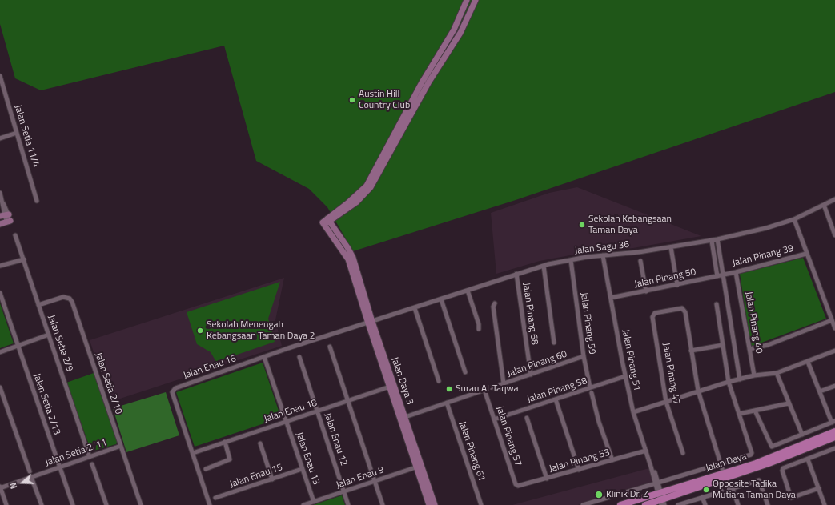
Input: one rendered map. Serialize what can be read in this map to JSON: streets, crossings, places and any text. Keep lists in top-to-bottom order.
{
  "streets": {
    "main road": ["Jalan Daya"],
    "street": [
      "Jalan Setia 11/4",
      "Jalan Sagu 36",
      "Jalan Pinang 39",
      "Jalan Pinang 50",
      "Jalan Pinang 68",
      "Jalan Pinang 40",
      "Jalan Pinang 59",
      "Jalan Setia 2/9",
      "Jalan Pinang 51",
      "Jalan Pinang 60",
      "Jalan Enau 16",
      "Jalan Pinang 47",
      "Jalan Daya 3",
      "Jalan Setia 2/10",
      "Jalan Pinang 58",
      "Jalan Setia 2/13",
      "Jalan Enau 18",
      "Jalan Pinang 57",
      "Jalan Enau 12",
      "Jalan Pinang 61",
      "Jalan Setia 2/11",
      "Jalan Enau 13",
      "Jalan Pinang 53",
      "Jalan Enau 15",
      "Jalan Enau 9"
    ]
  },
  "crossings": [
    ["Jalan Sagu 36", "Jalan Pinang 68"],
    ["Jalan Sagu 36", "Jalan Pinang 59"],
    ["Jalan Sagu 36", "Jalan Pinang 51"],
    ["Jalan Sagu 36", "Jalan Enau 16"],
    ["Jalan Sagu 36", "Jalan Daya 3"],
    ["Jalan Pinang 39", "Jalan Pinang 50"],
    ["Jalan Pinang 39", "Jalan Pinang 40"],
    ["Jalan Pinang 50", "Jalan Pinang 51"],
    ["Jalan Pinang 68", "Jalan Pinang 60"],
    ["Jalan Pinang 59", "Jalan Pinang 60"],
    ["Jalan Pinang 59", "Jalan Pinang 58"],
    ["Jalan Setia 2/9", "Jalan Setia 2/10"],
    ["Jalan Setia 2/9", "Jalan Setia 2/11"],
    ["Jalan Pinang 51", "Jalan Pinang 58"],
    ["Jalan Pinang 51", "Jalan Pinang 53"],
    ["Jalan Pinang 51", "Jalan Daya"],
    ["Jalan Pinang 60", "Jalan Daya 3"],
    ["Jalan Pinang 60", "Jalan Pinang 57"],
    ["Jalan Pinang 60", "Jalan Pinang 61"],
    ["Jalan Enau 16", "Jalan Daya 3"],
    ["Jalan Enau 16", "Jalan Enau 18"],
    ["Jalan Enau 16", "Jalan Enau 13"],
    ["Jalan Daya 3", "Jalan Enau 18"],
    ["Jalan Daya 3", "Jalan Enau 9"],
    ["Jalan Setia 2/10", "Jalan Setia 2/11"],
    ["Jalan Pinang 58", "Jalan Pinang 57"],
    ["Jalan Setia 2/13", "Jalan Setia 2/11"],
    ["Jalan Enau 18", "Jalan Enau 12"],
    ["Jalan Enau 18", "Jalan Enau 13"],
    ["Jalan Pinang 57", "Jalan Pinang 53"],
    ["Jalan Enau 12", "Jalan Enau 9"],
    ["Jalan Enau 13", "Jalan Enau 15"],
    ["Jalan Enau 13", "Jalan Enau 9"]
  ],
  "places": [
    "Austin Hill Country Club",
    "Sekolah Kebangsaan Taman Daya",
    "Sekolah Menengah Kebangsaan Taman Daya 2",
    "Surau At Taqwa",
    "Opposite Tadika Mutiara Taman Daya",
    "Klinik Dr. Z"
  ],
  "north": "left"
}
